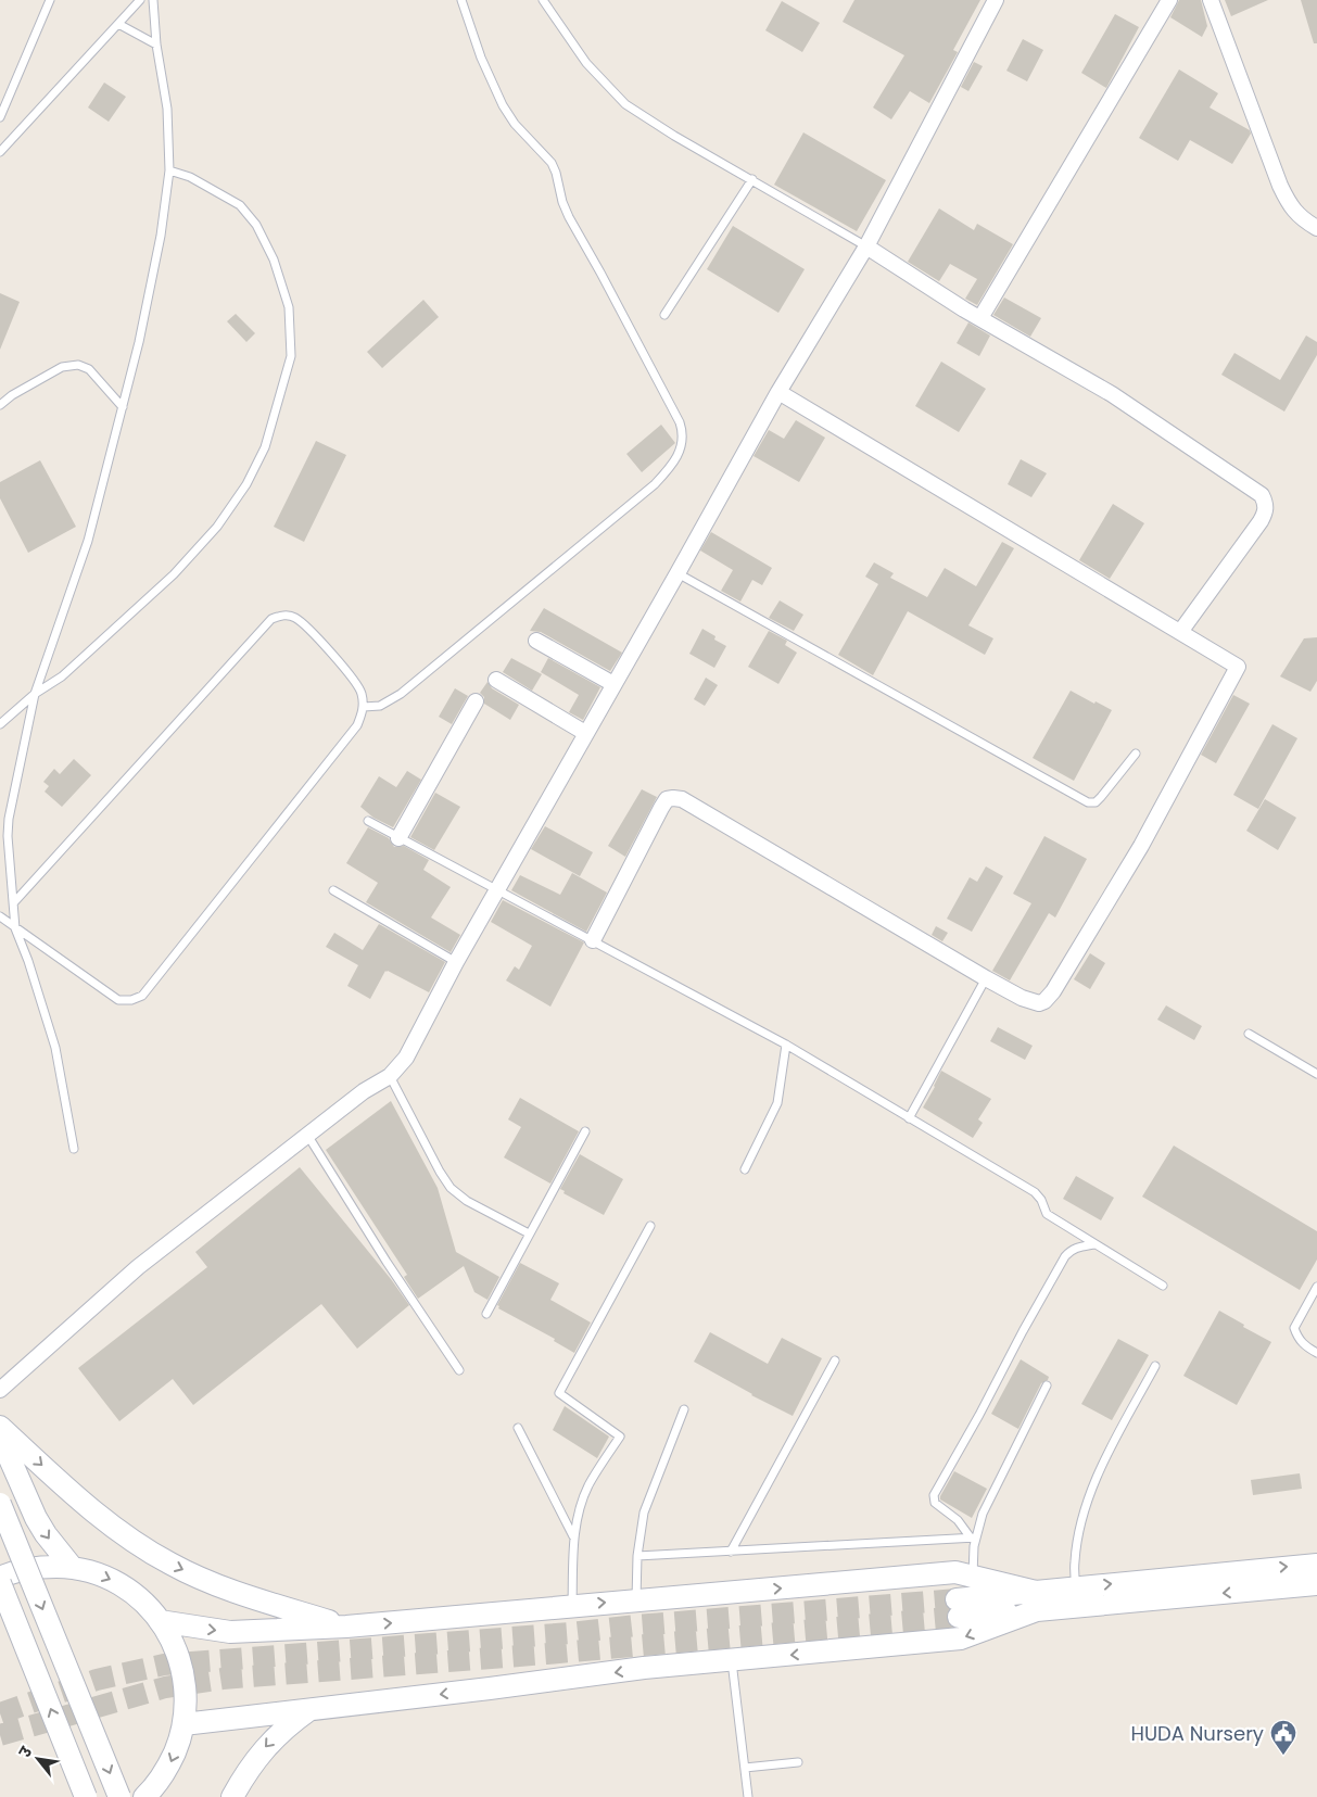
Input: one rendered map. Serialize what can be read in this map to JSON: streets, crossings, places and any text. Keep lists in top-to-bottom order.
{
  "places": {
    "public building": ["HUDA Nursery"]
  },
  "north": "top left"
}
